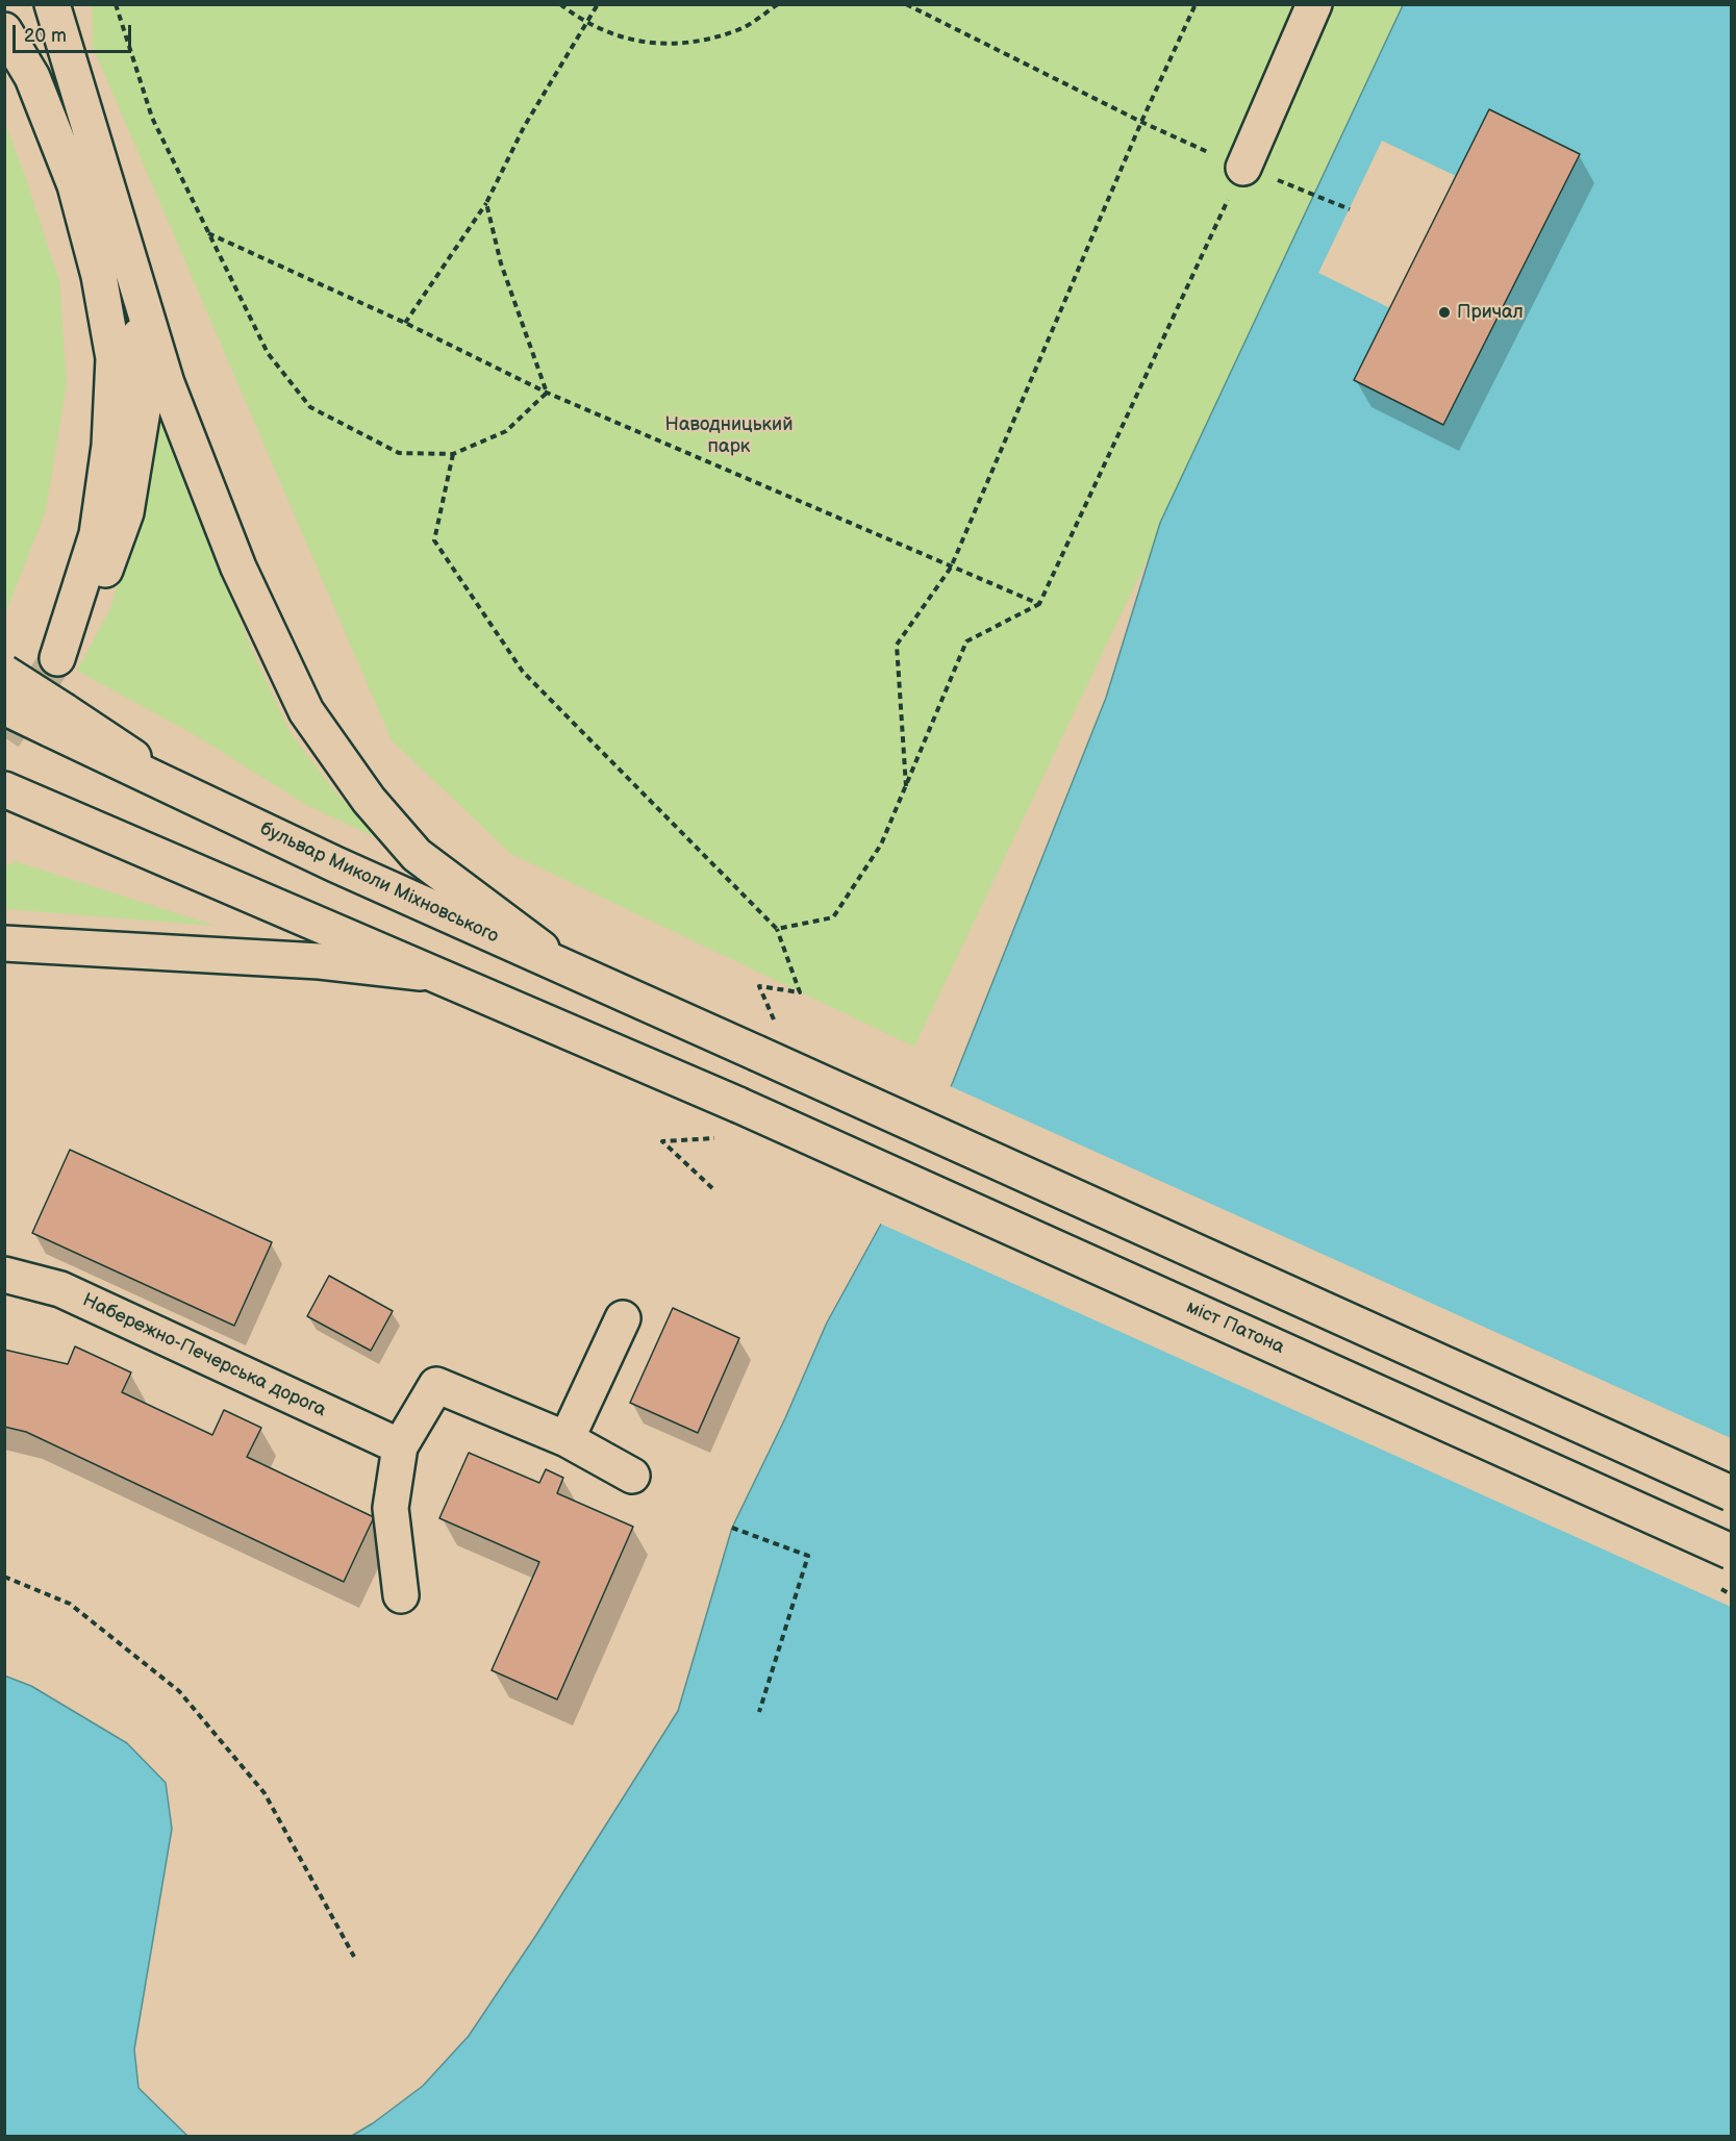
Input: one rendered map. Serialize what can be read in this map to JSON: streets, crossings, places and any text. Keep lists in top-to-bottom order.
{
  "streets": {
    "main road": ["бульвар Миколи Міхновського", "міст Патона", "Набережно-Печерська дорога"]
  },
  "parks": ["Наводницький парк"],
  "places": ["Причал"],
  "scale_bar": "20 m"
}
